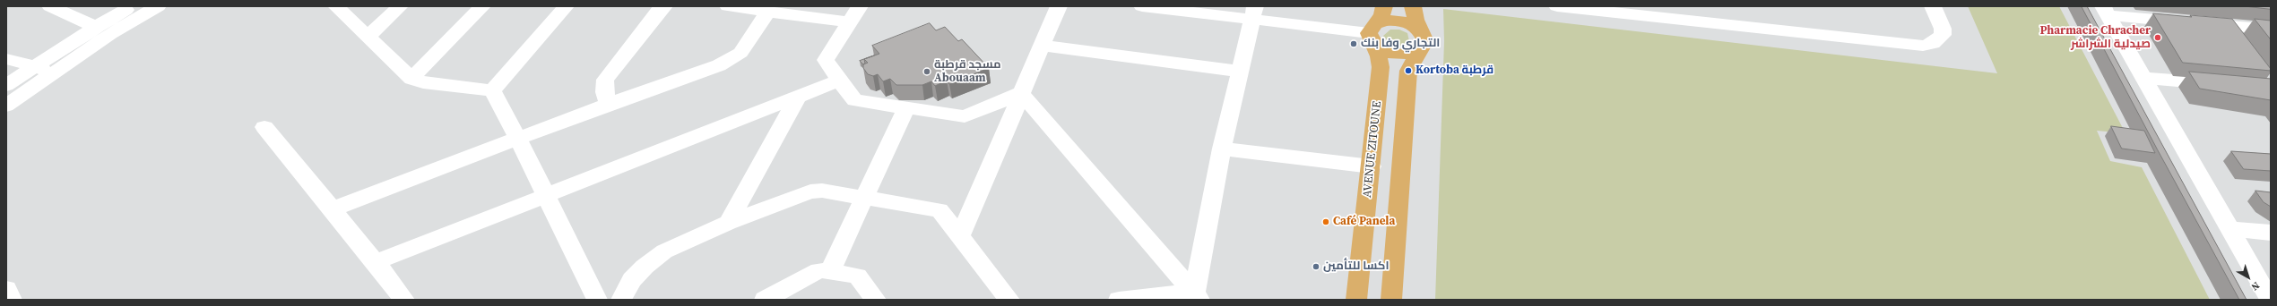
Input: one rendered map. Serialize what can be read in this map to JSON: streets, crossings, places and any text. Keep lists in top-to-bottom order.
{
  "streets": {
    "main road": ["AVENUE ZITOUNE"]
  },
  "places": [
    "Pharmacie Chracher صيدلية الشراشر",
    "التجاري وفا بنك",
    "Kortoba قرطبة",
    "مسجد قرطبة Abouaam",
    "Café Panela",
    "اكسا للتأمين"
  ],
  "north": "bottom right"
}
